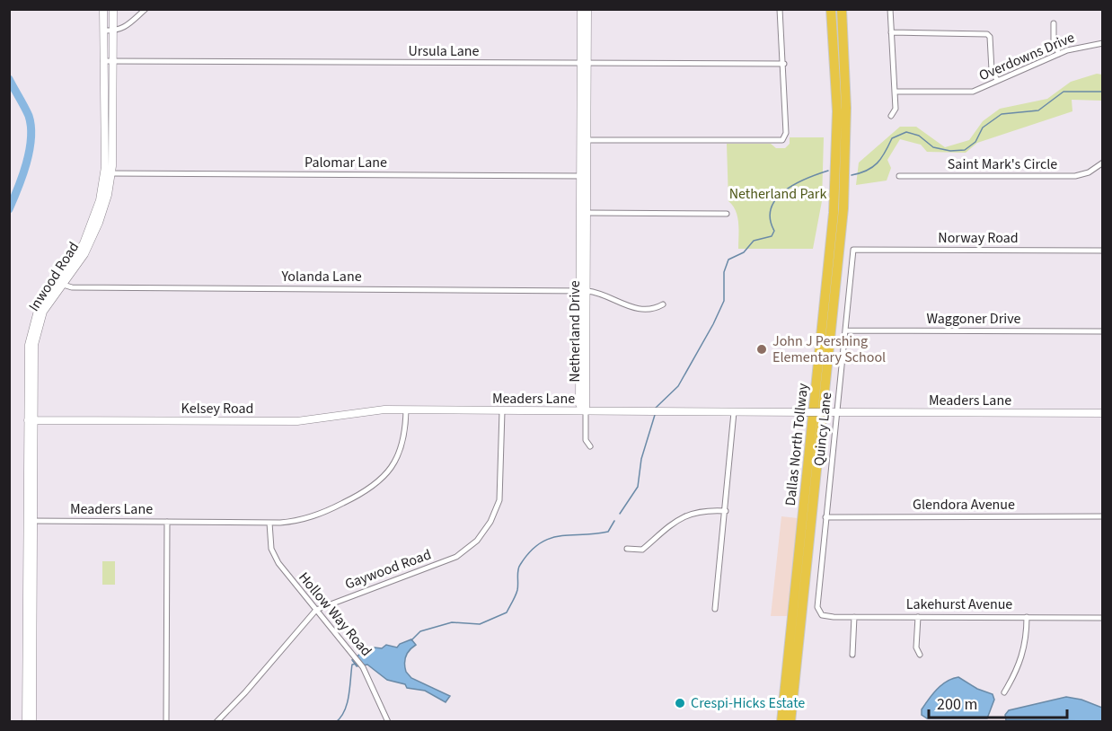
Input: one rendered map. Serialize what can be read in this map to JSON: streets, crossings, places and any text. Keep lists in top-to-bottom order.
{
  "streets": {
    "highway": ["Dallas North Tollway"],
    "street": [
      "Ursula Lane",
      "Overdowns Drive",
      "Palomar Lane",
      "Saint Mark's Circle",
      "Norway Road",
      "Inwood Road",
      "Yolanda Lane",
      "Waggoner Drive",
      "Netherland Drive",
      "Meaders Lane",
      "Kelsey Road",
      "Quincy Lane",
      "Glendora Avenue",
      "Gaywood Road",
      "Lakehurst Avenue",
      "Hollow Way Road"
    ]
  },
  "crossings": [
    ["Ursula Lane", "Inwood Road"],
    ["Ursula Lane", "Netherland Drive"],
    ["Palomar Lane", "Inwood Road"],
    ["Palomar Lane", "Netherland Drive"],
    ["Norway Road", "Quincy Lane"],
    ["Inwood Road", "Yolanda Lane"],
    ["Inwood Road", "Meaders Lane"],
    ["Inwood Road", "Kelsey Road"],
    ["Yolanda Lane", "Netherland Drive"],
    ["Waggoner Drive", "Quincy Lane"],
    ["Netherland Drive", "Meaders Lane"],
    ["Meaders Lane", "Kelsey Road"],
    ["Meaders Lane", "Quincy Lane"],
    ["Meaders Lane", "Gaywood Road"],
    ["Meaders Lane", "Hollow Way Road"],
    ["Quincy Lane", "Glendora Avenue"],
    ["Quincy Lane", "Lakehurst Avenue"],
    ["Gaywood Road", "Hollow Way Road"]
  ],
  "parks": ["Netherland Park"],
  "places": ["John J Pershing Elementary School", "Crespi-Hicks Estate"],
  "scale_bar": "200 m"
}
